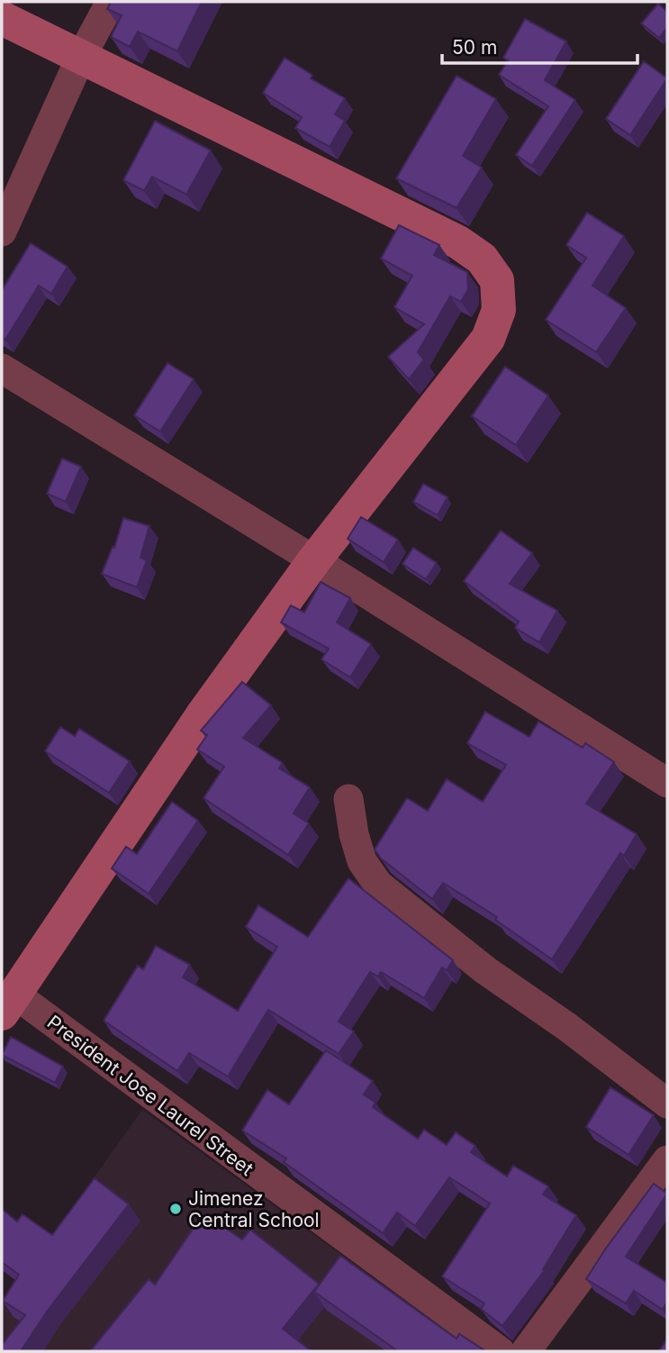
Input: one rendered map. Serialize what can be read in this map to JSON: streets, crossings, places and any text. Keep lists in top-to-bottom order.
{
  "streets": {
    "street": ["President Jose Laurel Street"]
  },
  "places": ["Jimenez Central School"],
  "scale_bar": "50 m"
}
